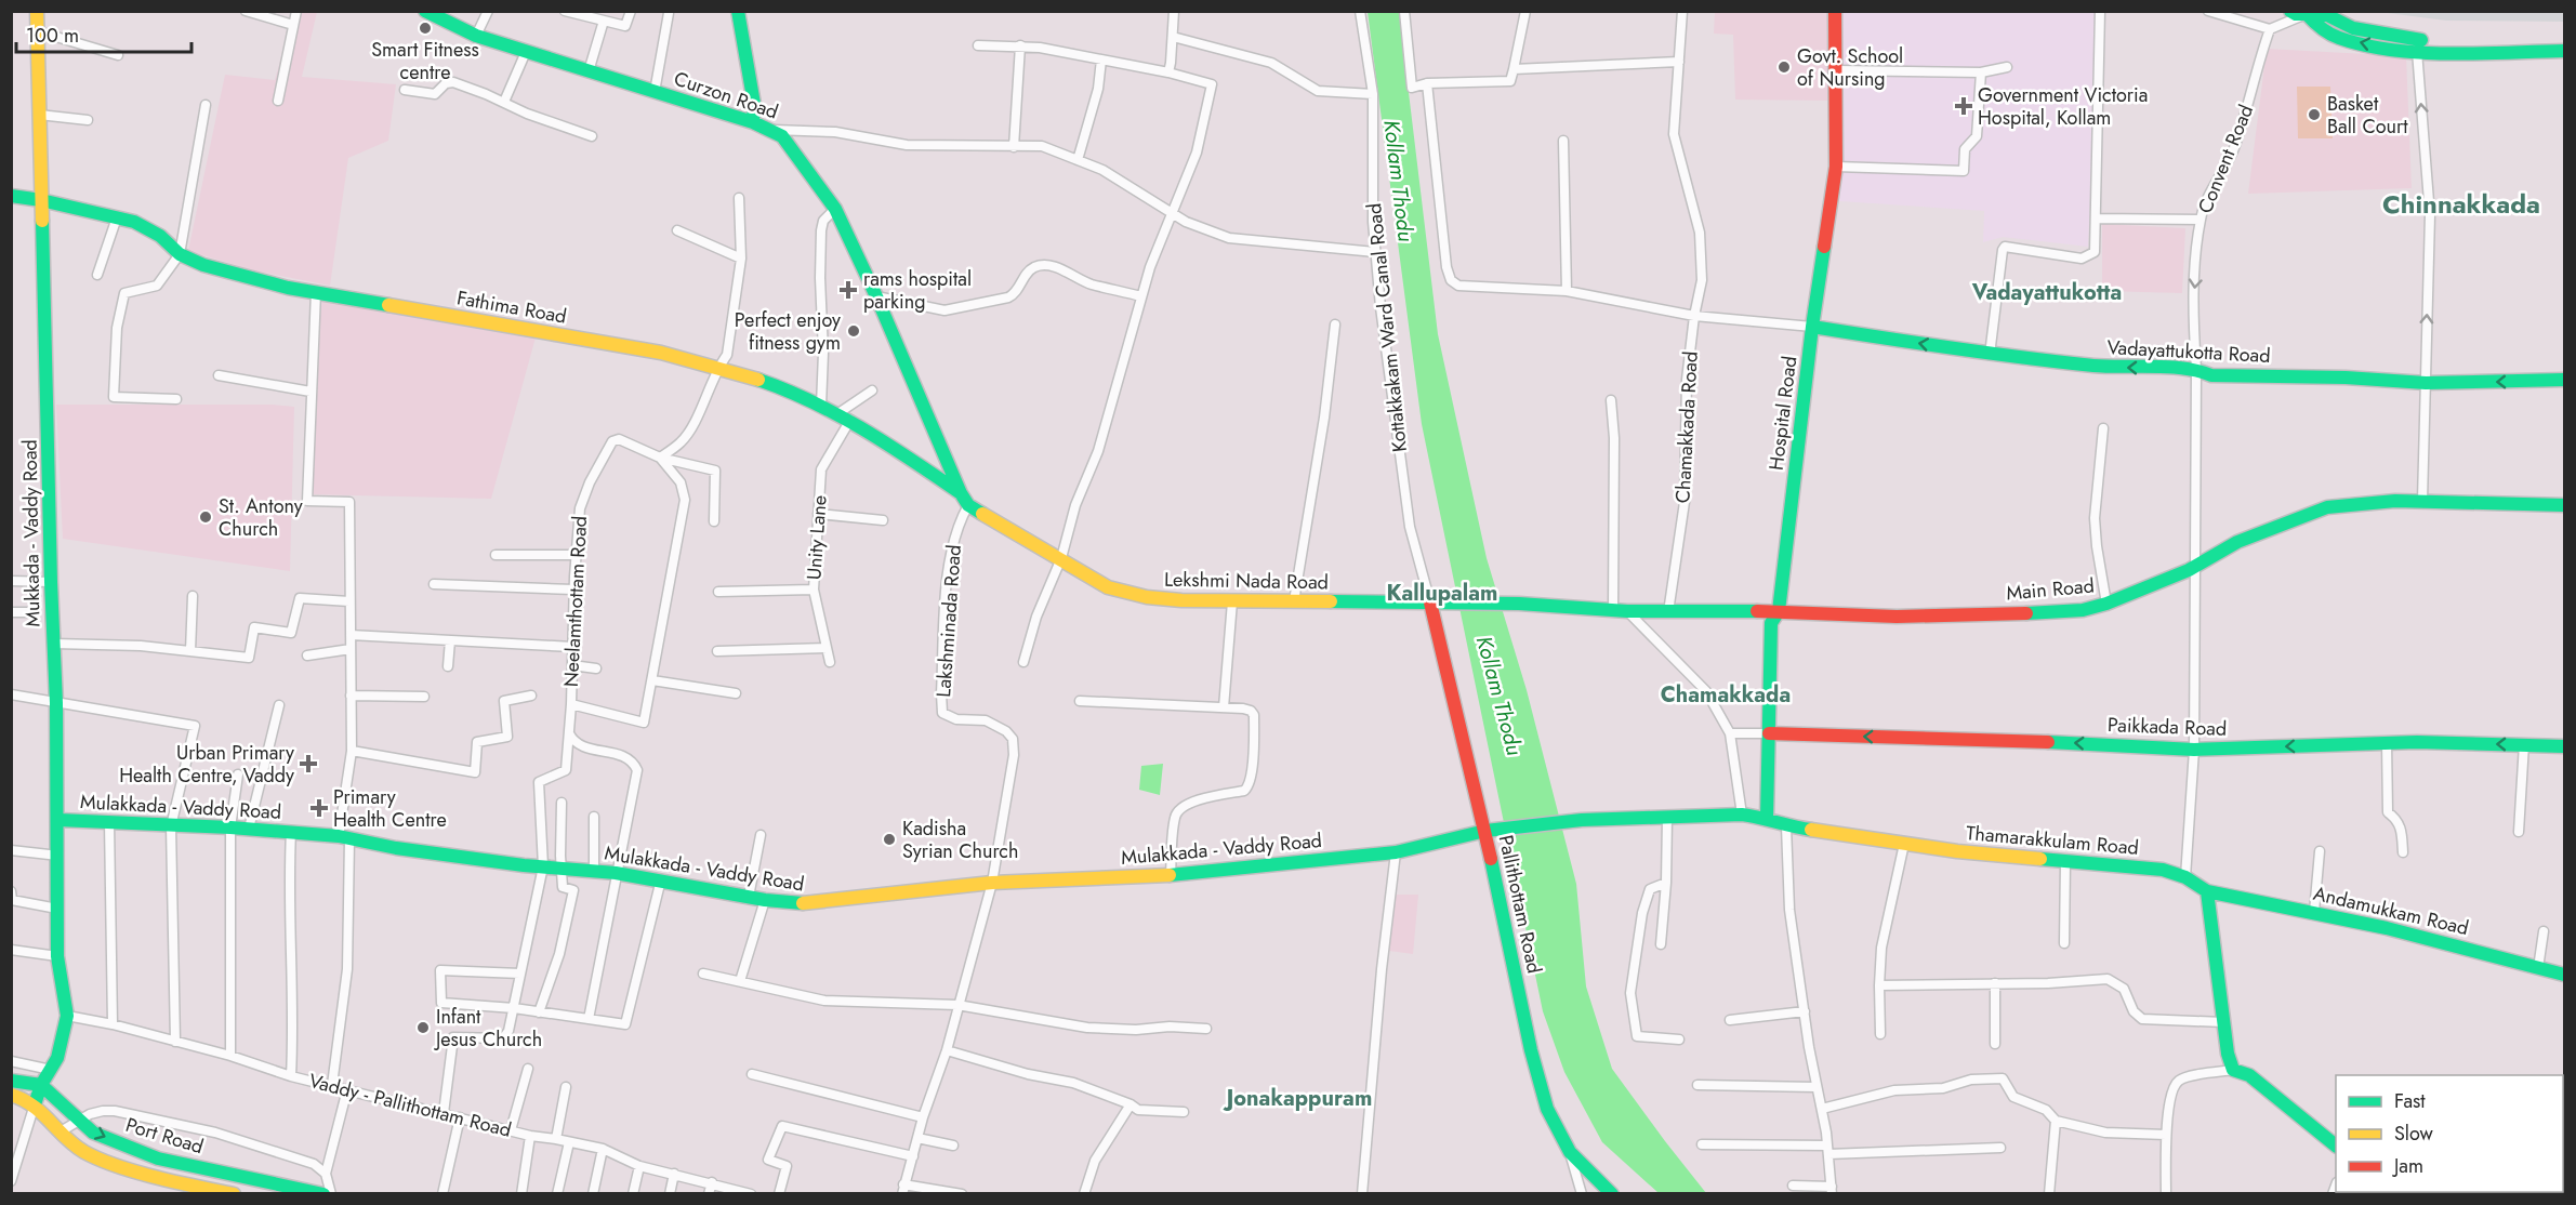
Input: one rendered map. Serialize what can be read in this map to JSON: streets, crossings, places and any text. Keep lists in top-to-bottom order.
{
  "streets": {
    "street": [
      "Curzon Road",
      "Convent Road",
      "Fathima Road",
      "Kottakkakam Ward Canal Road",
      "Vadayattukotta Road",
      "Hospital Road",
      "Chamakkada Road",
      "Mukkada - Vaddy Road",
      "Unity Lane",
      "Lekshmi Nada Road",
      "Main Road",
      "Neelamthottam Road",
      "Lakshminada Road",
      "Paikkada Road",
      "Mulakkada - Vaddy Road",
      "Thamarakkulam Road",
      "Pallithottam Road",
      "Andamukkam Road",
      "Vaddy - Pallithottam Road",
      "Port Road"
    ]
  },
  "crossings": [
    ["Curzon Road", "Fathima Road"],
    ["Curzon Road", "Lekshmi Nada Road"],
    ["Convent Road", "Vadayattukotta Road"],
    ["Convent Road", "Main Road"],
    ["Convent Road", "Paikkada Road"],
    ["Convent Road", "Thamarakkulam Road"],
    ["Fathima Road", "Mukkada - Vaddy Road"],
    ["Fathima Road", "Unity Lane"],
    ["Fathima Road", "Lekshmi Nada Road"],
    ["Kottakkakam Ward Canal Road", "Lekshmi Nada Road"],
    ["Kottakkakam Ward Canal Road", "Pallithottam Road"],
    ["Vadayattukotta Road", "Hospital Road"],
    ["Hospital Road", "Main Road"],
    ["Hospital Road", "Paikkada Road"],
    ["Hospital Road", "Thamarakkulam Road"],
    ["Chamakkada Road", "Main Road"],
    ["Mukkada - Vaddy Road", "Mulakkada - Vaddy Road"],
    ["Mukkada - Vaddy Road", "Vaddy - Pallithottam Road"],
    ["Lekshmi Nada Road", "Main Road"],
    ["Lekshmi Nada Road", "Lakshminada Road"],
    ["Lekshmi Nada Road", "Pallithottam Road"],
    ["Neelamthottam Road", "Mulakkada - Vaddy Road"],
    ["Lakshminada Road", "Mulakkada - Vaddy Road"],
    ["Mulakkada - Vaddy Road", "Thamarakkulam Road"],
    ["Mulakkada - Vaddy Road", "Pallithottam Road"],
    ["Thamarakkulam Road", "Pallithottam Road"],
    ["Thamarakkulam Road", "Andamukkam Road"]
  ],
  "one_way": ["Vadayattukotta Road", "Paikkada Road"],
  "districts": [
    "Chinnakkada",
    "Vadayattukotta",
    "Kallupalam",
    "Chamakkada",
    "Jonakappuram"
  ],
  "water": ["Kollam Thodu"],
  "places": {
    "other": [
      "Smart Fitness centre",
      "Govt. School of Nursing",
      "Basket Ball Court",
      "Perfect enjoy fitness gym",
      "St. Antony Church",
      "Kadisha Syrian Church",
      "Infant Jesus Church"
    ],
    "health": [
      "Government Victoria Hospital, Kollam",
      "rams hospital parking",
      "Urban Primary Health Centre, Vaddy",
      "Primary Health Centre"
    ]
  },
  "legend": ["Fast", "Slow", "Jam"],
  "scale_bar": "100 m"
}
